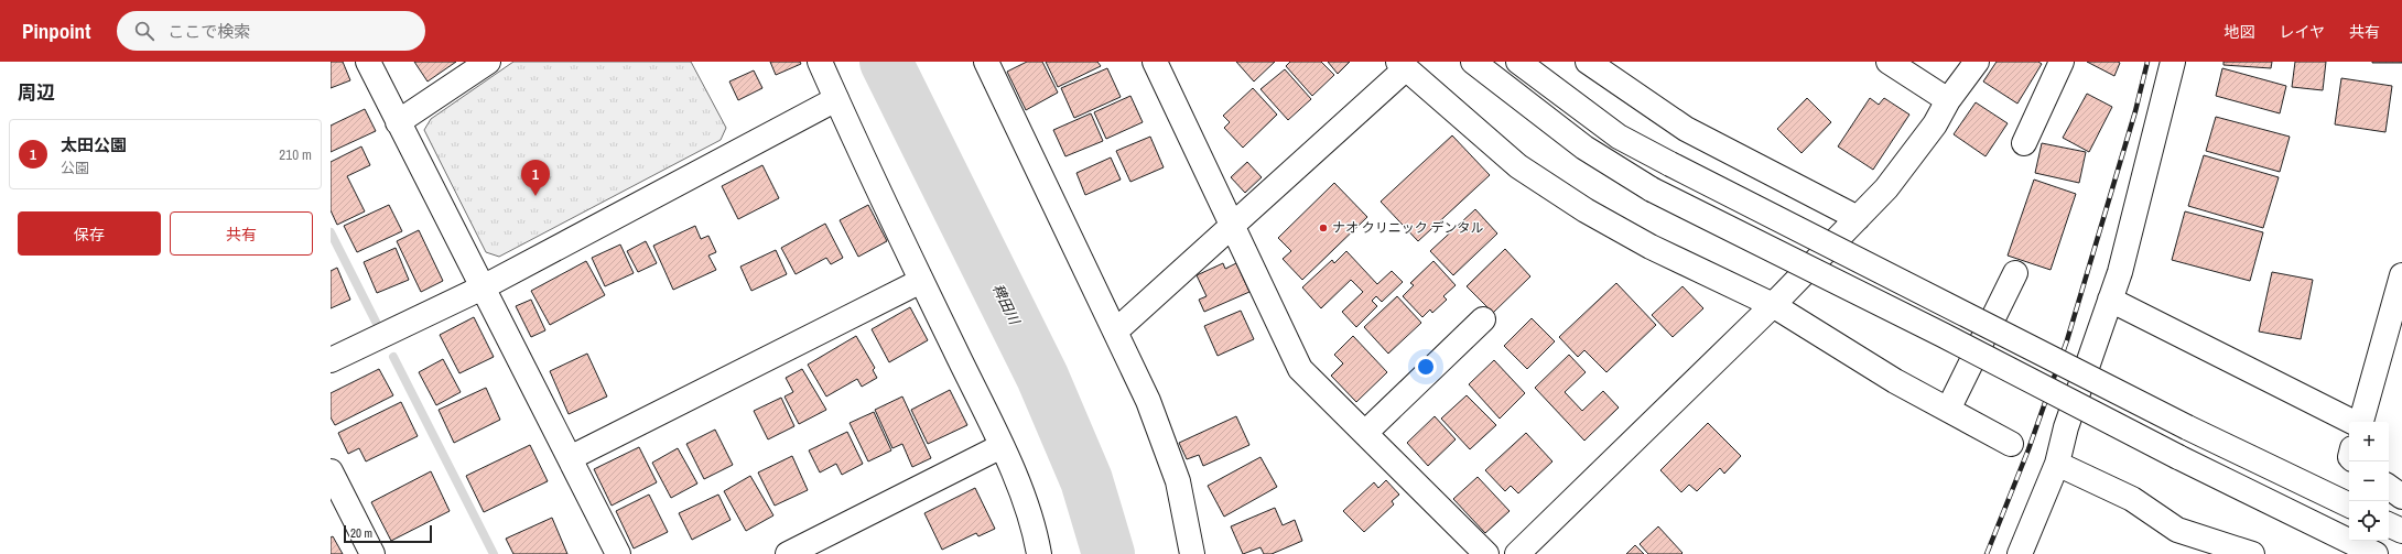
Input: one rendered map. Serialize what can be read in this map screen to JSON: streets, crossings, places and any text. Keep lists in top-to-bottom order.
{
  "water": ["稗田川"],
  "places": ["ナオ クリニック デンタル"],
  "scale_bar": "20 m",
  "page": {
    "header": "Pinpoint",
    "search": "ここで検索",
    "nav": ["地図", "レイヤ", "共有"],
    "heading": "周辺",
    "list": [
      {
        "mark": "1",
        "name": "太田公園",
        "note": "公園",
        "value": "210 m"
      }
    ],
    "pins": "1",
    "buttons": ["保存", "共有"],
    "map_buttons": ["+", "−"],
    "scale": "20 m"
  }
}
